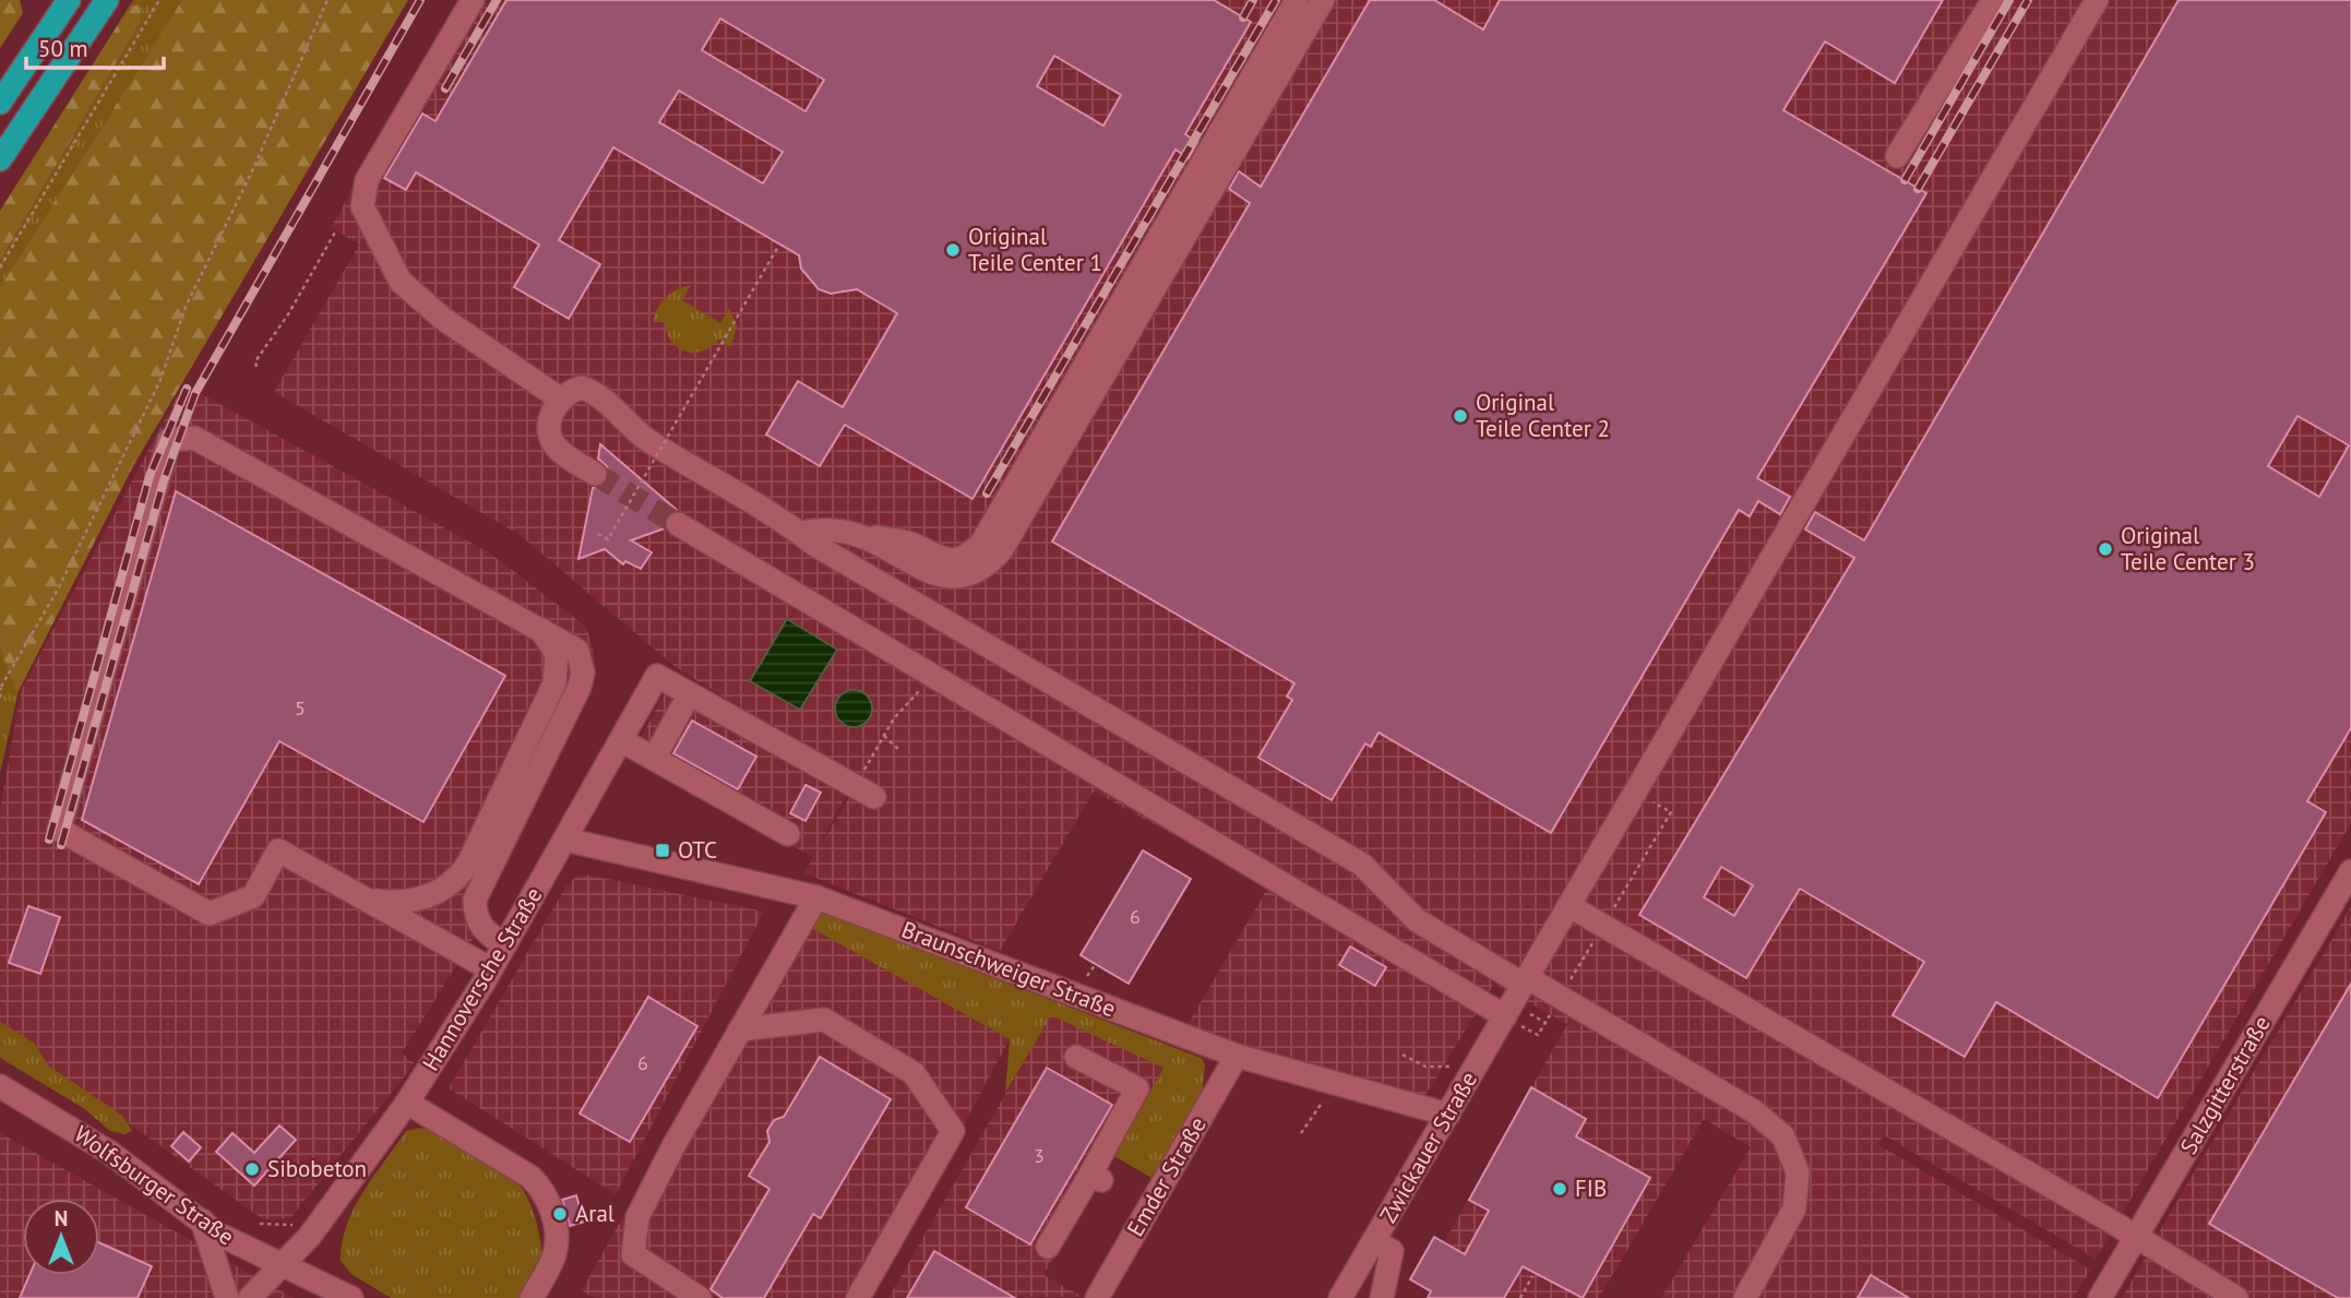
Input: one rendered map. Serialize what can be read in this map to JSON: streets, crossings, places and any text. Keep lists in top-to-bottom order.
{
  "streets": {
    "street": [
      "Braunschweiger Straße",
      "Hannoversche Straße",
      "Salzgitterstraße",
      "Zwickauer Straße",
      "Emder Straße",
      "Wolfsburger Straße"
    ]
  },
  "crossings": [
    ["Braunschweiger Straße", "Hannoversche Straße"],
    ["Braunschweiger Straße", "Zwickauer Straße"],
    ["Braunschweiger Straße", "Emder Straße"],
    ["Hannoversche Straße", "Wolfsburger Straße"]
  ],
  "places": {
    "other": [
      "Original Teile Center 1",
      "Original Teile Center 2",
      "Original Teile Center 3",
      "Sibobeton",
      "FIB",
      "Aral"
    ],
    "transit": ["OTC"]
  },
  "house_numbers": [
    "5",
    "6",
    "6",
    "3"
  ],
  "scale_bar": "50 m",
  "north": "top"
}
